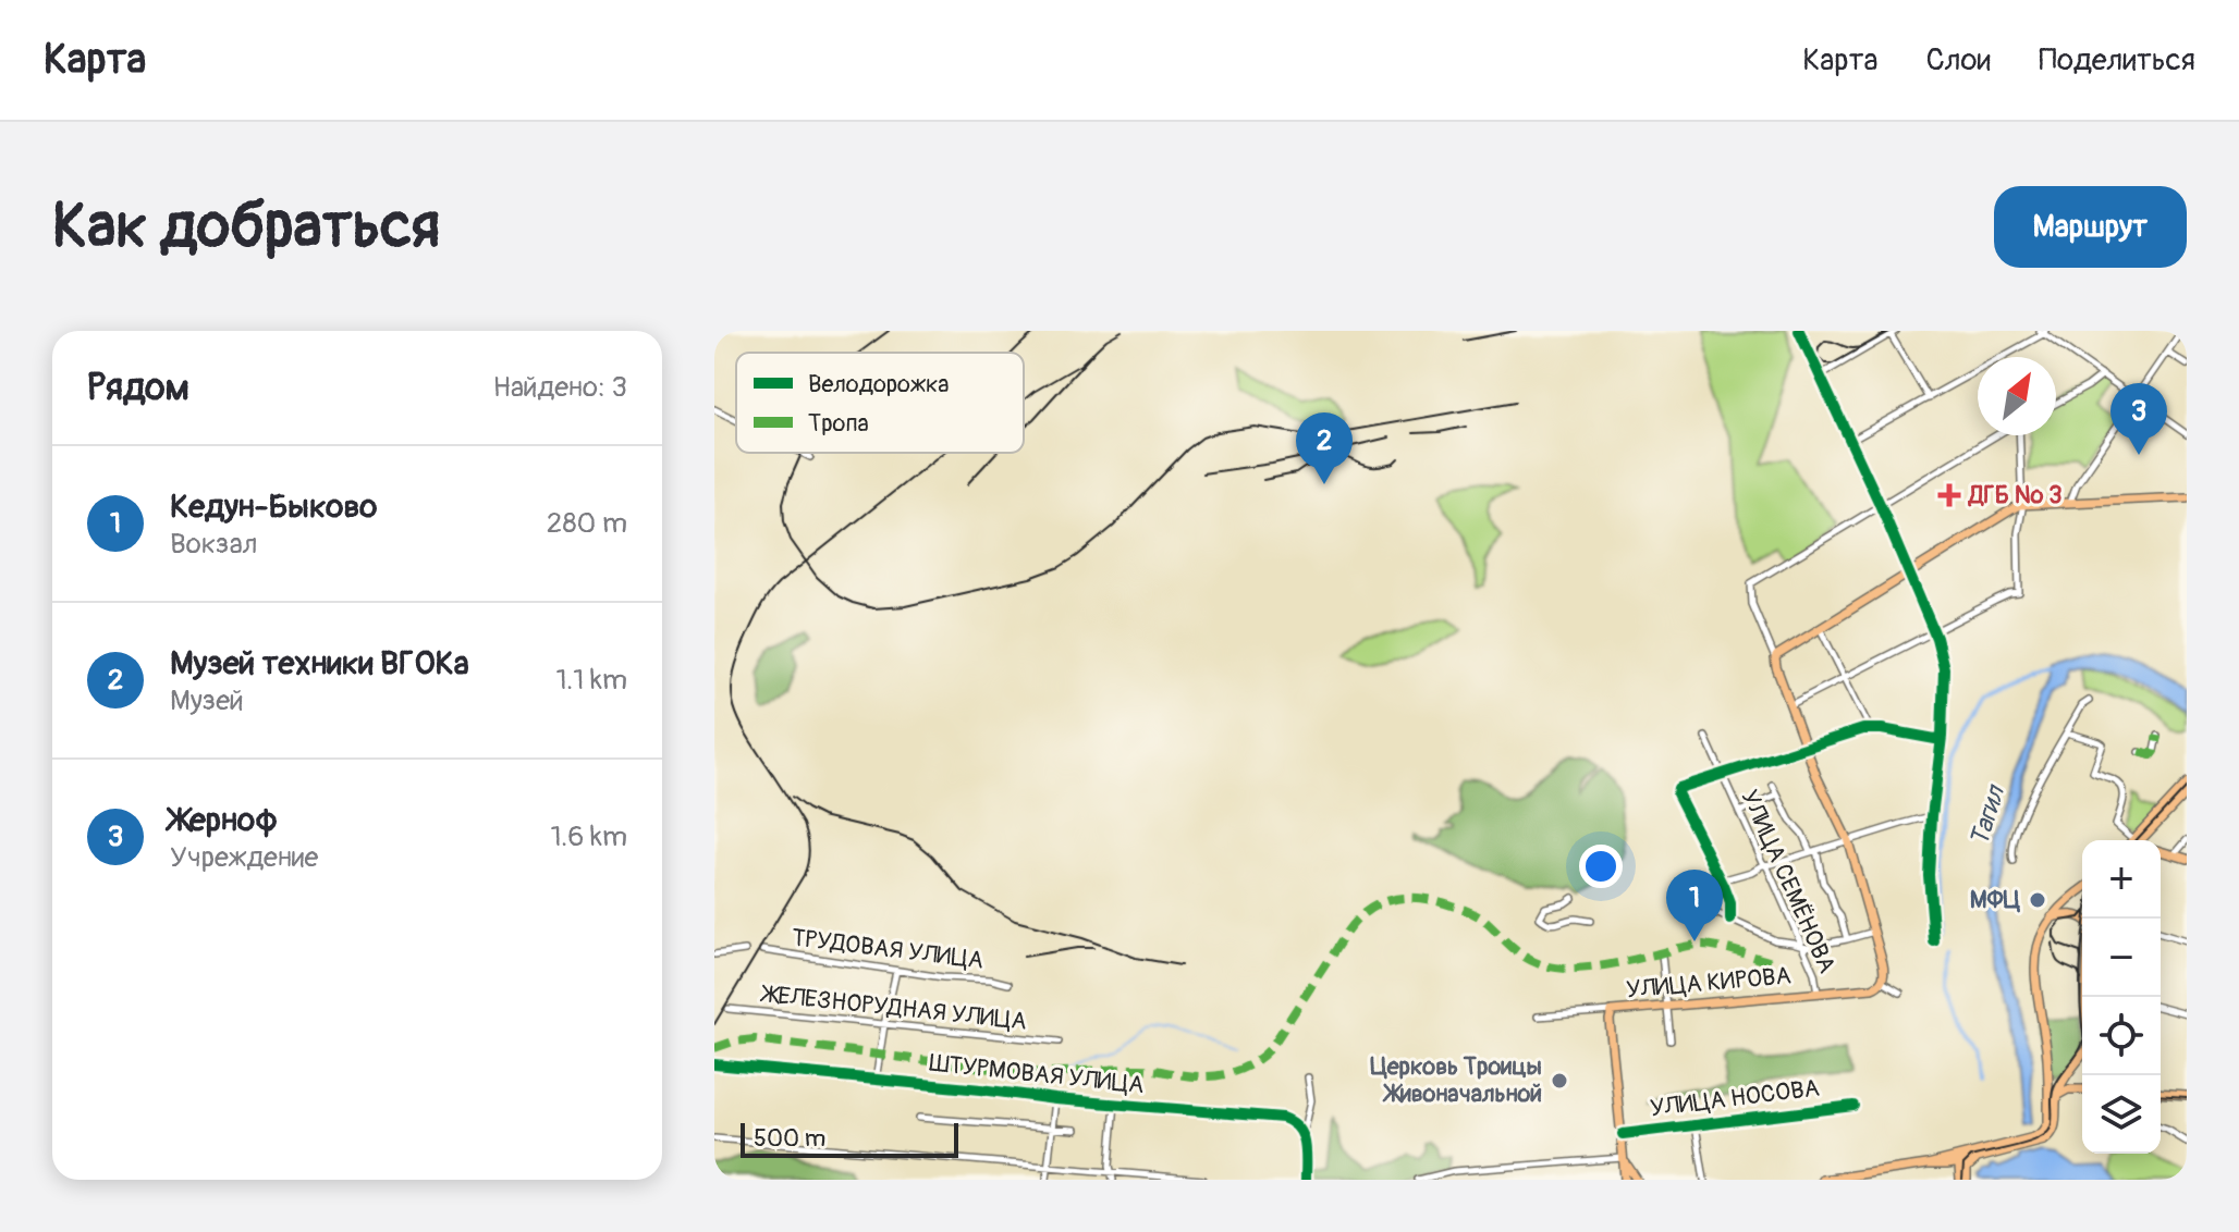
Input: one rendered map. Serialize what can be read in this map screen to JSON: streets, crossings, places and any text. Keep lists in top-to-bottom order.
{
  "streets": {
    "main road": ["УЛИЦА КИРОВА"],
    "street": [
      "УЛИЦА СЕМЁНОВА",
      "ТРУДОВАЯ УЛИЦА",
      "ЖЕЛЕЗНОРУДНАЯ УЛИЦА",
      "ШТУРМОВАЯ УЛИЦА",
      "УЛИЦА НОСОВА"
    ]
  },
  "crossings": [
    ["УЛИЦА СЕМЁНОВА", "УЛИЦА КИРОВА"]
  ],
  "water": ["Тагил"],
  "places": {
    "health": ["ДГБ № 3"],
    "other": ["МФЦ", "Церковь Троицы Живоначальной"]
  },
  "legend": ["Велодорожка", "Тропа"],
  "scale_bar": "500 m",
  "north": "top right",
  "page": {
    "header": "Карта",
    "nav": ["Карта", "Слои", "Поделиться"],
    "buttons": "Маршрут",
    "title": "Как добраться",
    "heading": ["Рядом", "Найдено: 3"],
    "pins": ["3", "2", "1"],
    "list": [
      {
        "mark": "1",
        "name": "Кедун-Быково",
        "note": "Вокзал",
        "value": "280 m"
      },
      {
        "mark": "2",
        "name": "Музей техники ВГОКа",
        "note": "Музей",
        "value": "1.1 km"
      },
      {
        "mark": "3",
        "name": "Жерноф",
        "note": "Учреждение",
        "value": "1.6 km"
      }
    ],
    "map_buttons": ["+", "−"],
    "scale": "500 m"
  }
}
